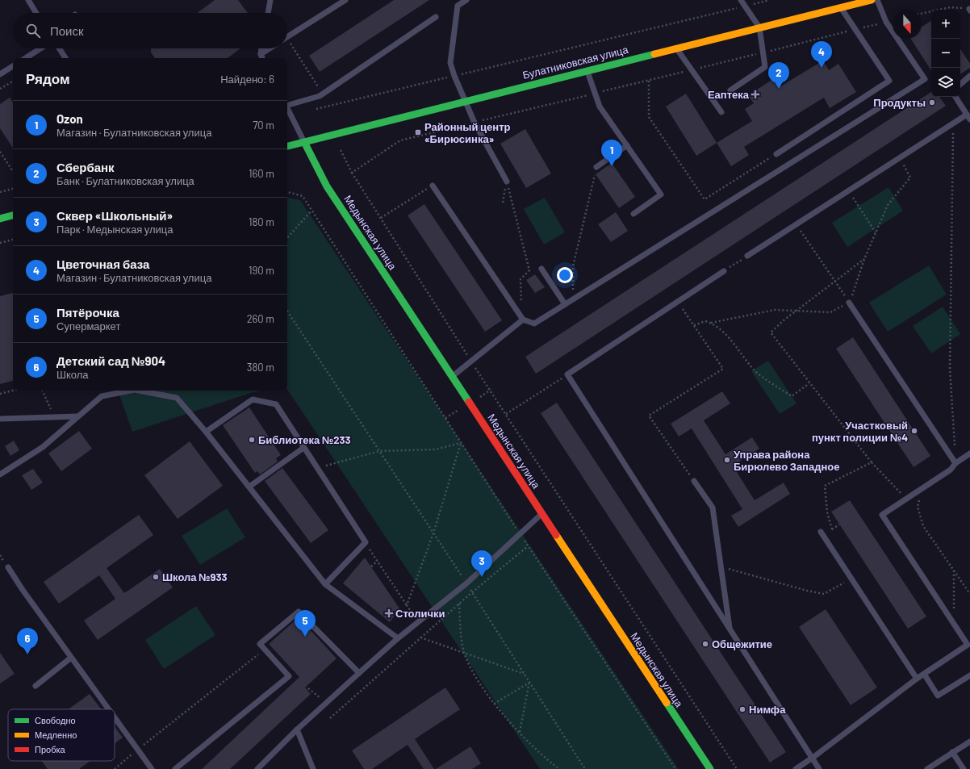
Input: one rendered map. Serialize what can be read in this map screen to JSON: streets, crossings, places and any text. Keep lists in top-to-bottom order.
{
  "streets": {
    "street": ["Булатниковская улица", "Медынская улица"]
  },
  "crossings": [
    ["Булатниковская улица", "Медынская улица"]
  ],
  "places": {
    "health": ["Еаптека", "Столички"],
    "other": [
      "Продукты",
      "Участковый пункт полиции №4",
      "Библиотека №233",
      "Управа района Бирюлево Западное",
      "Школа №933",
      "Общежитие",
      "Нимфа"
    ],
    "transit": ["Районный центр «Бирюсинка»"]
  },
  "legend": ["Свободно", "Медленно", "Пробка"],
  "north": "bottom",
  "page": {
    "map_buttons": ["+", "−"],
    "search": "Поиск",
    "pins": [
      "4",
      "2",
      "1",
      "3",
      "5",
      "6"
    ],
    "heading": ["Рядом", "Найдено: 6"],
    "list": [
      {
        "mark": "1",
        "name": "Ozon",
        "note": "Магазин · Булатниковская улица",
        "value": "70 m"
      },
      {
        "mark": "2",
        "name": "Сбербанк",
        "note": "Банк · Булатниковская улица",
        "value": "160 m"
      },
      {
        "mark": "3",
        "name": "Сквер «Школьный»",
        "note": "Парк · Медынская улица",
        "value": "180 m"
      },
      {
        "mark": "4",
        "name": "Цветочная база",
        "note": "Магазин · Булатниковская улица",
        "value": "190 m"
      },
      {
        "mark": "5",
        "name": "Пятёрочка",
        "note": "Супермаркет",
        "value": "260 m"
      },
      {
        "mark": "6",
        "name": "Детский сад №904",
        "note": "Школа",
        "value": "380 m"
      }
    ]
  }
}
